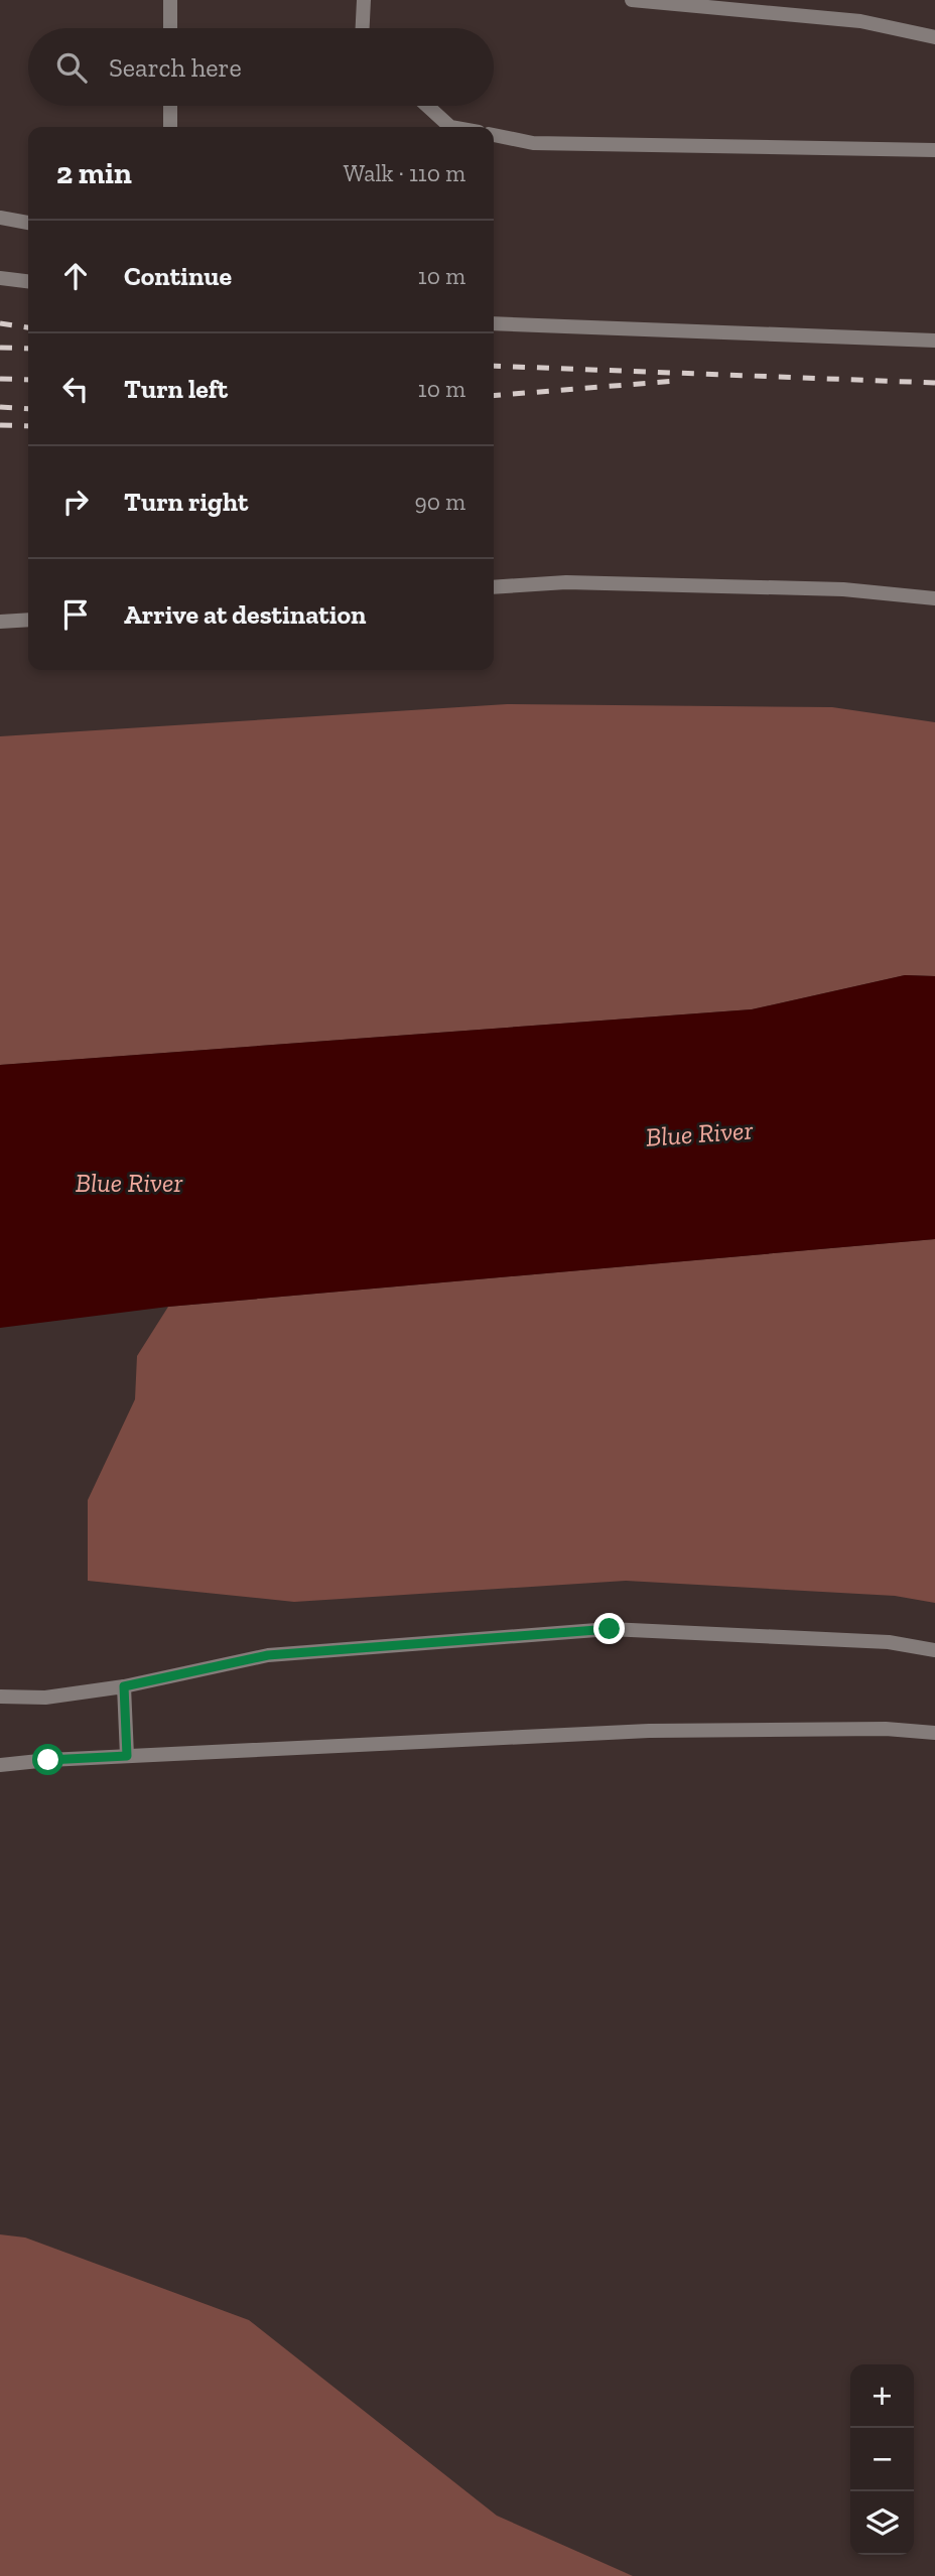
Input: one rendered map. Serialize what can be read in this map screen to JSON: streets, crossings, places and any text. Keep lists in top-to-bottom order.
{
  "water": ["Blue River"],
  "page": {
    "search": "Search here",
    "heading": ["2 min", "Walk · 110 m"],
    "list": [
      ["Continue", "10 m"],
      ["Turn left", "10 m"],
      ["Turn right", "90 m"],
      "Arrive at destination"
    ],
    "map_buttons": ["+", "−"]
  }
}
